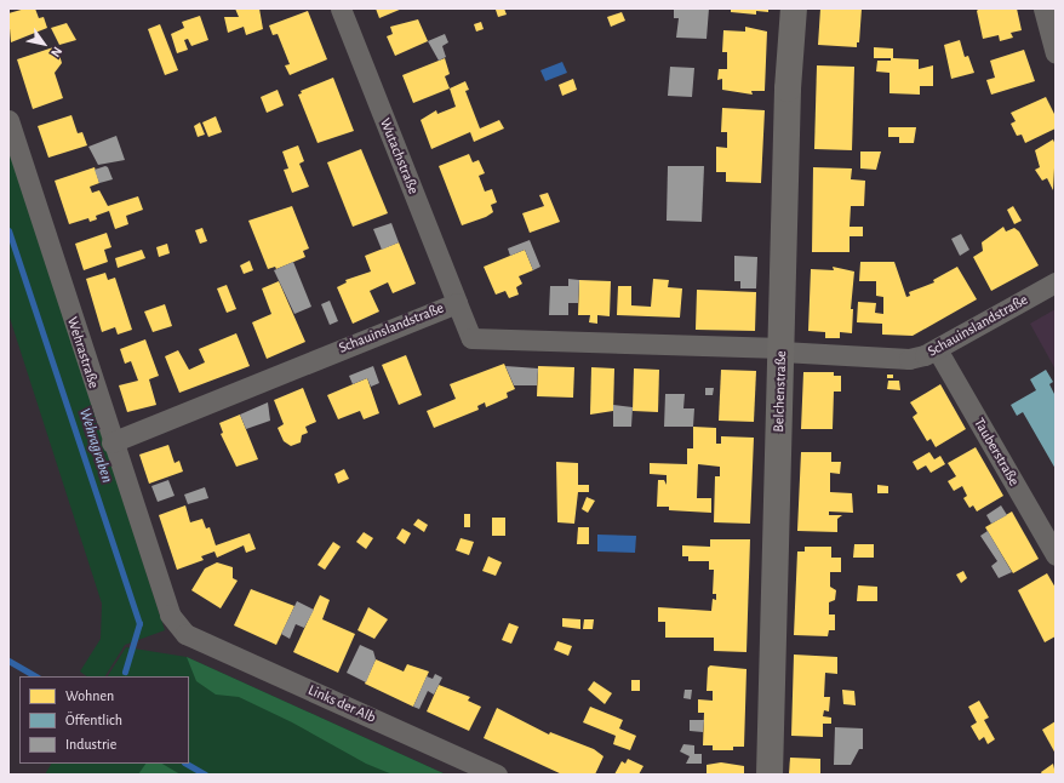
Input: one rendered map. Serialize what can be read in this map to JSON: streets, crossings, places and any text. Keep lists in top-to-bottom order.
{
  "streets": {
    "street": [
      "Wutachstraße",
      "Schauinslandstraße",
      "Wehrastraße",
      "Belchenstraße",
      "Tauberstraße",
      "Links der Alb"
    ]
  },
  "crossings": [
    ["Wutachstraße", "Schauinslandstraße"],
    ["Schauinslandstraße", "Wehrastraße"],
    ["Schauinslandstraße", "Belchenstraße"],
    ["Schauinslandstraße", "Tauberstraße"],
    ["Wehrastraße", "Links der Alb"]
  ],
  "water": ["Wehragraben"],
  "legend": ["Wohnen", "Öffentlich", "Industrie"],
  "north": "bottom right"
}
